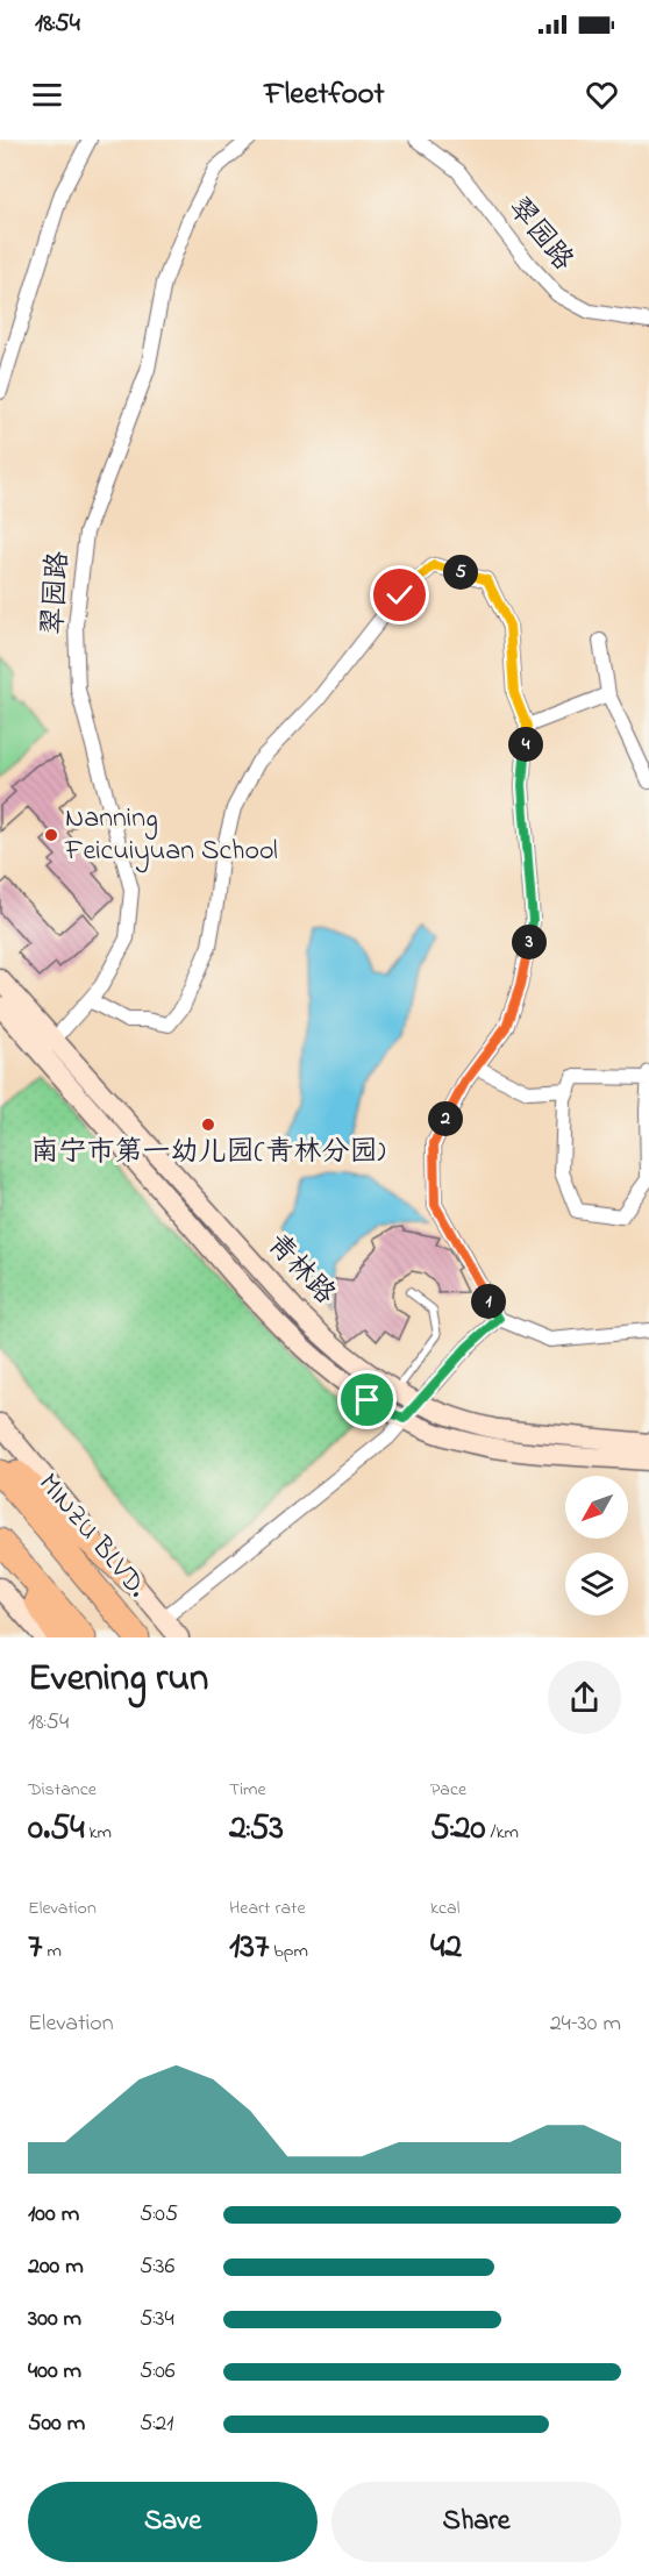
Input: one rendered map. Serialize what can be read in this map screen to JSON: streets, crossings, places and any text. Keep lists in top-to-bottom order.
{
  "streets": {
    "highway": ["MINZU BLVD."],
    "main road": ["青林路"],
    "street": ["翠园路"]
  },
  "crossings": [
    ["翠园路", "青林路"]
  ],
  "places": ["Nanning Feicuiyuan School", "南宁市第一幼儿园(青林分园)"],
  "north": "bottom left",
  "page": {
    "status": "18:54",
    "header": "Fleetfoot",
    "pins": [
      "5",
      "4",
      "3",
      "2",
      "1"
    ],
    "heading": ["Evening run", "18:54"],
    "stats": [
      ["Distance", "0.54 km"],
      ["Time", "2:53"],
      ["Pace", "5:20 /km"],
      ["Elevation", "7 m"],
      ["Heart rate", "137 bpm"],
      ["kcal", "42"]
    ],
    "chart": ["Elevation", "24–30 m"],
    "list": [
      {
        "name": "100 m",
        "note": "5:05"
      },
      {
        "name": "200 m",
        "note": "5:36"
      },
      {
        "name": "300 m",
        "note": "5:34"
      },
      {
        "name": "400 m",
        "note": "5:06"
      },
      {
        "name": "500 m",
        "note": "5:21"
      }
    ],
    "buttons": ["Save", "Share"]
  }
}
